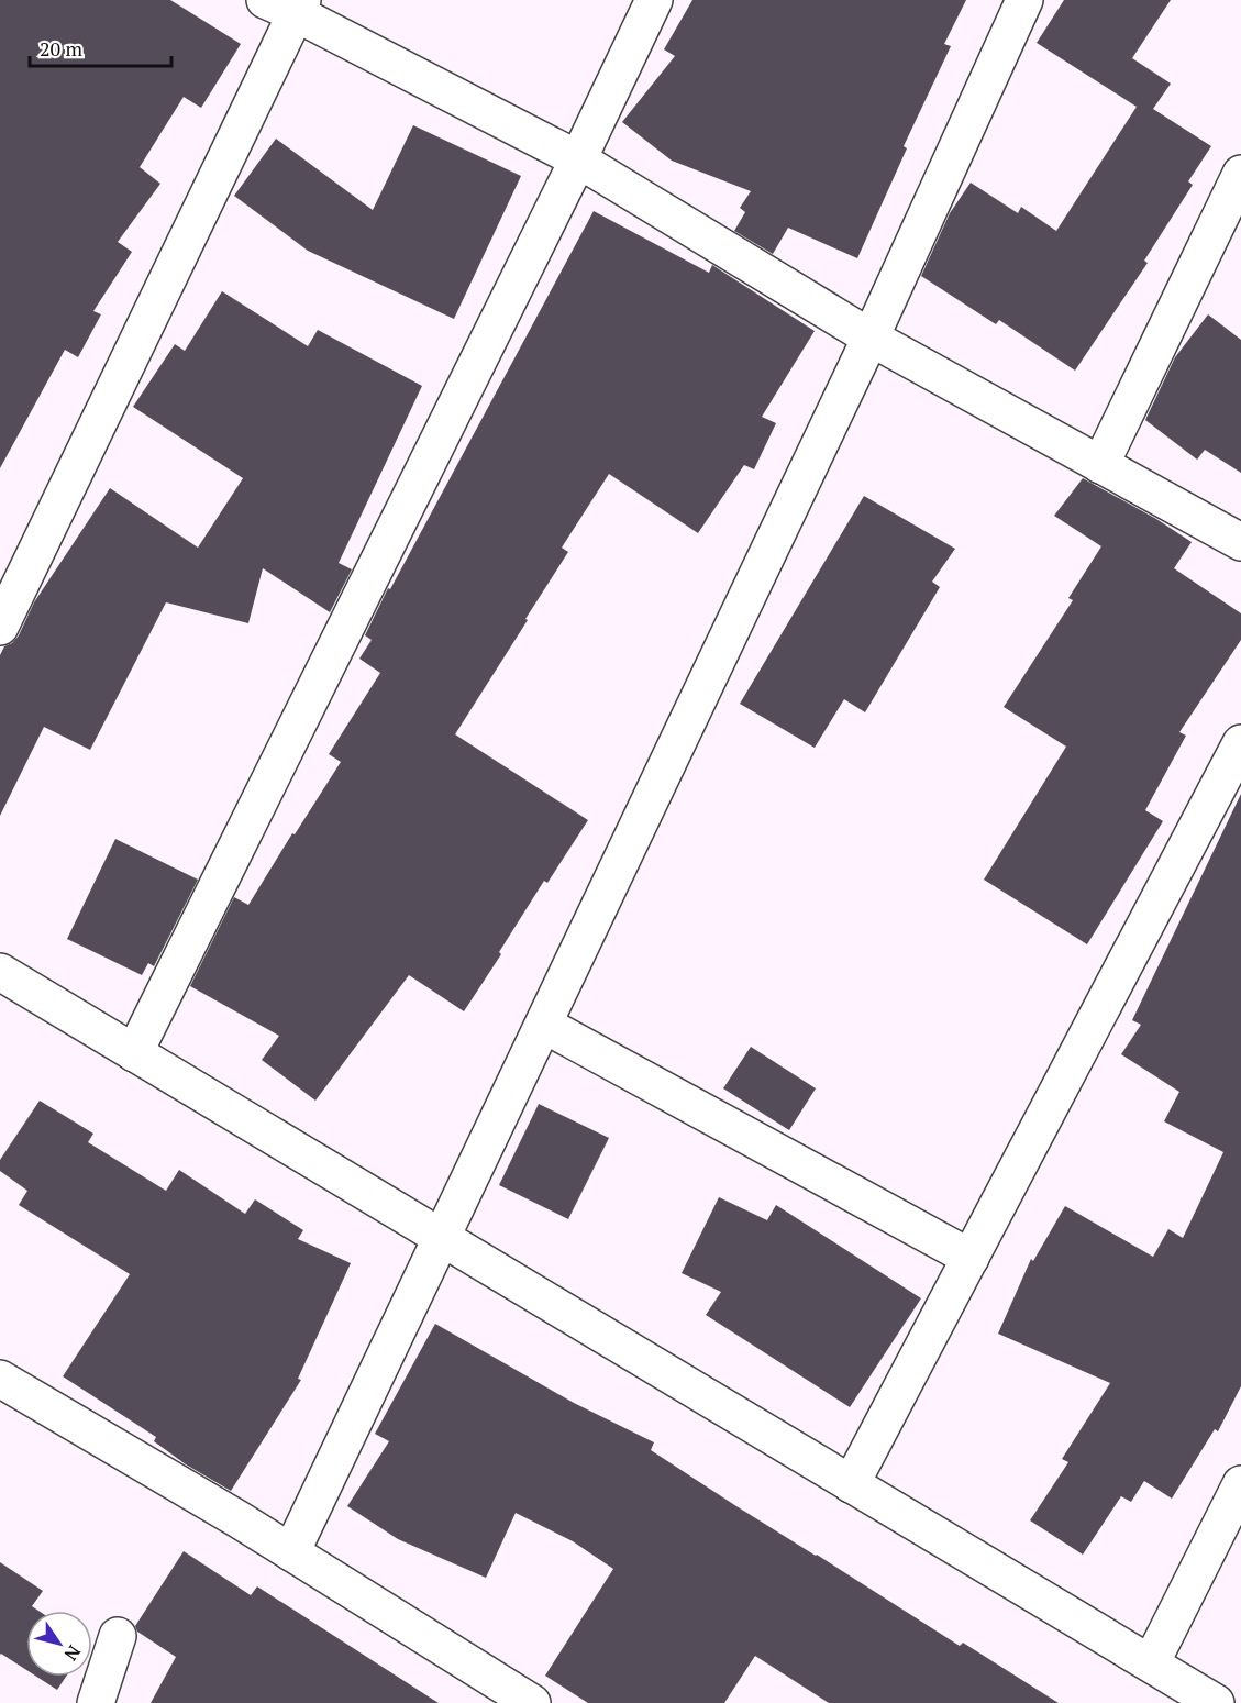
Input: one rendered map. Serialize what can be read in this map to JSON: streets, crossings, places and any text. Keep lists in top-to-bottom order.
{
  "scale_bar": "20 m",
  "north": "bottom right"
}
